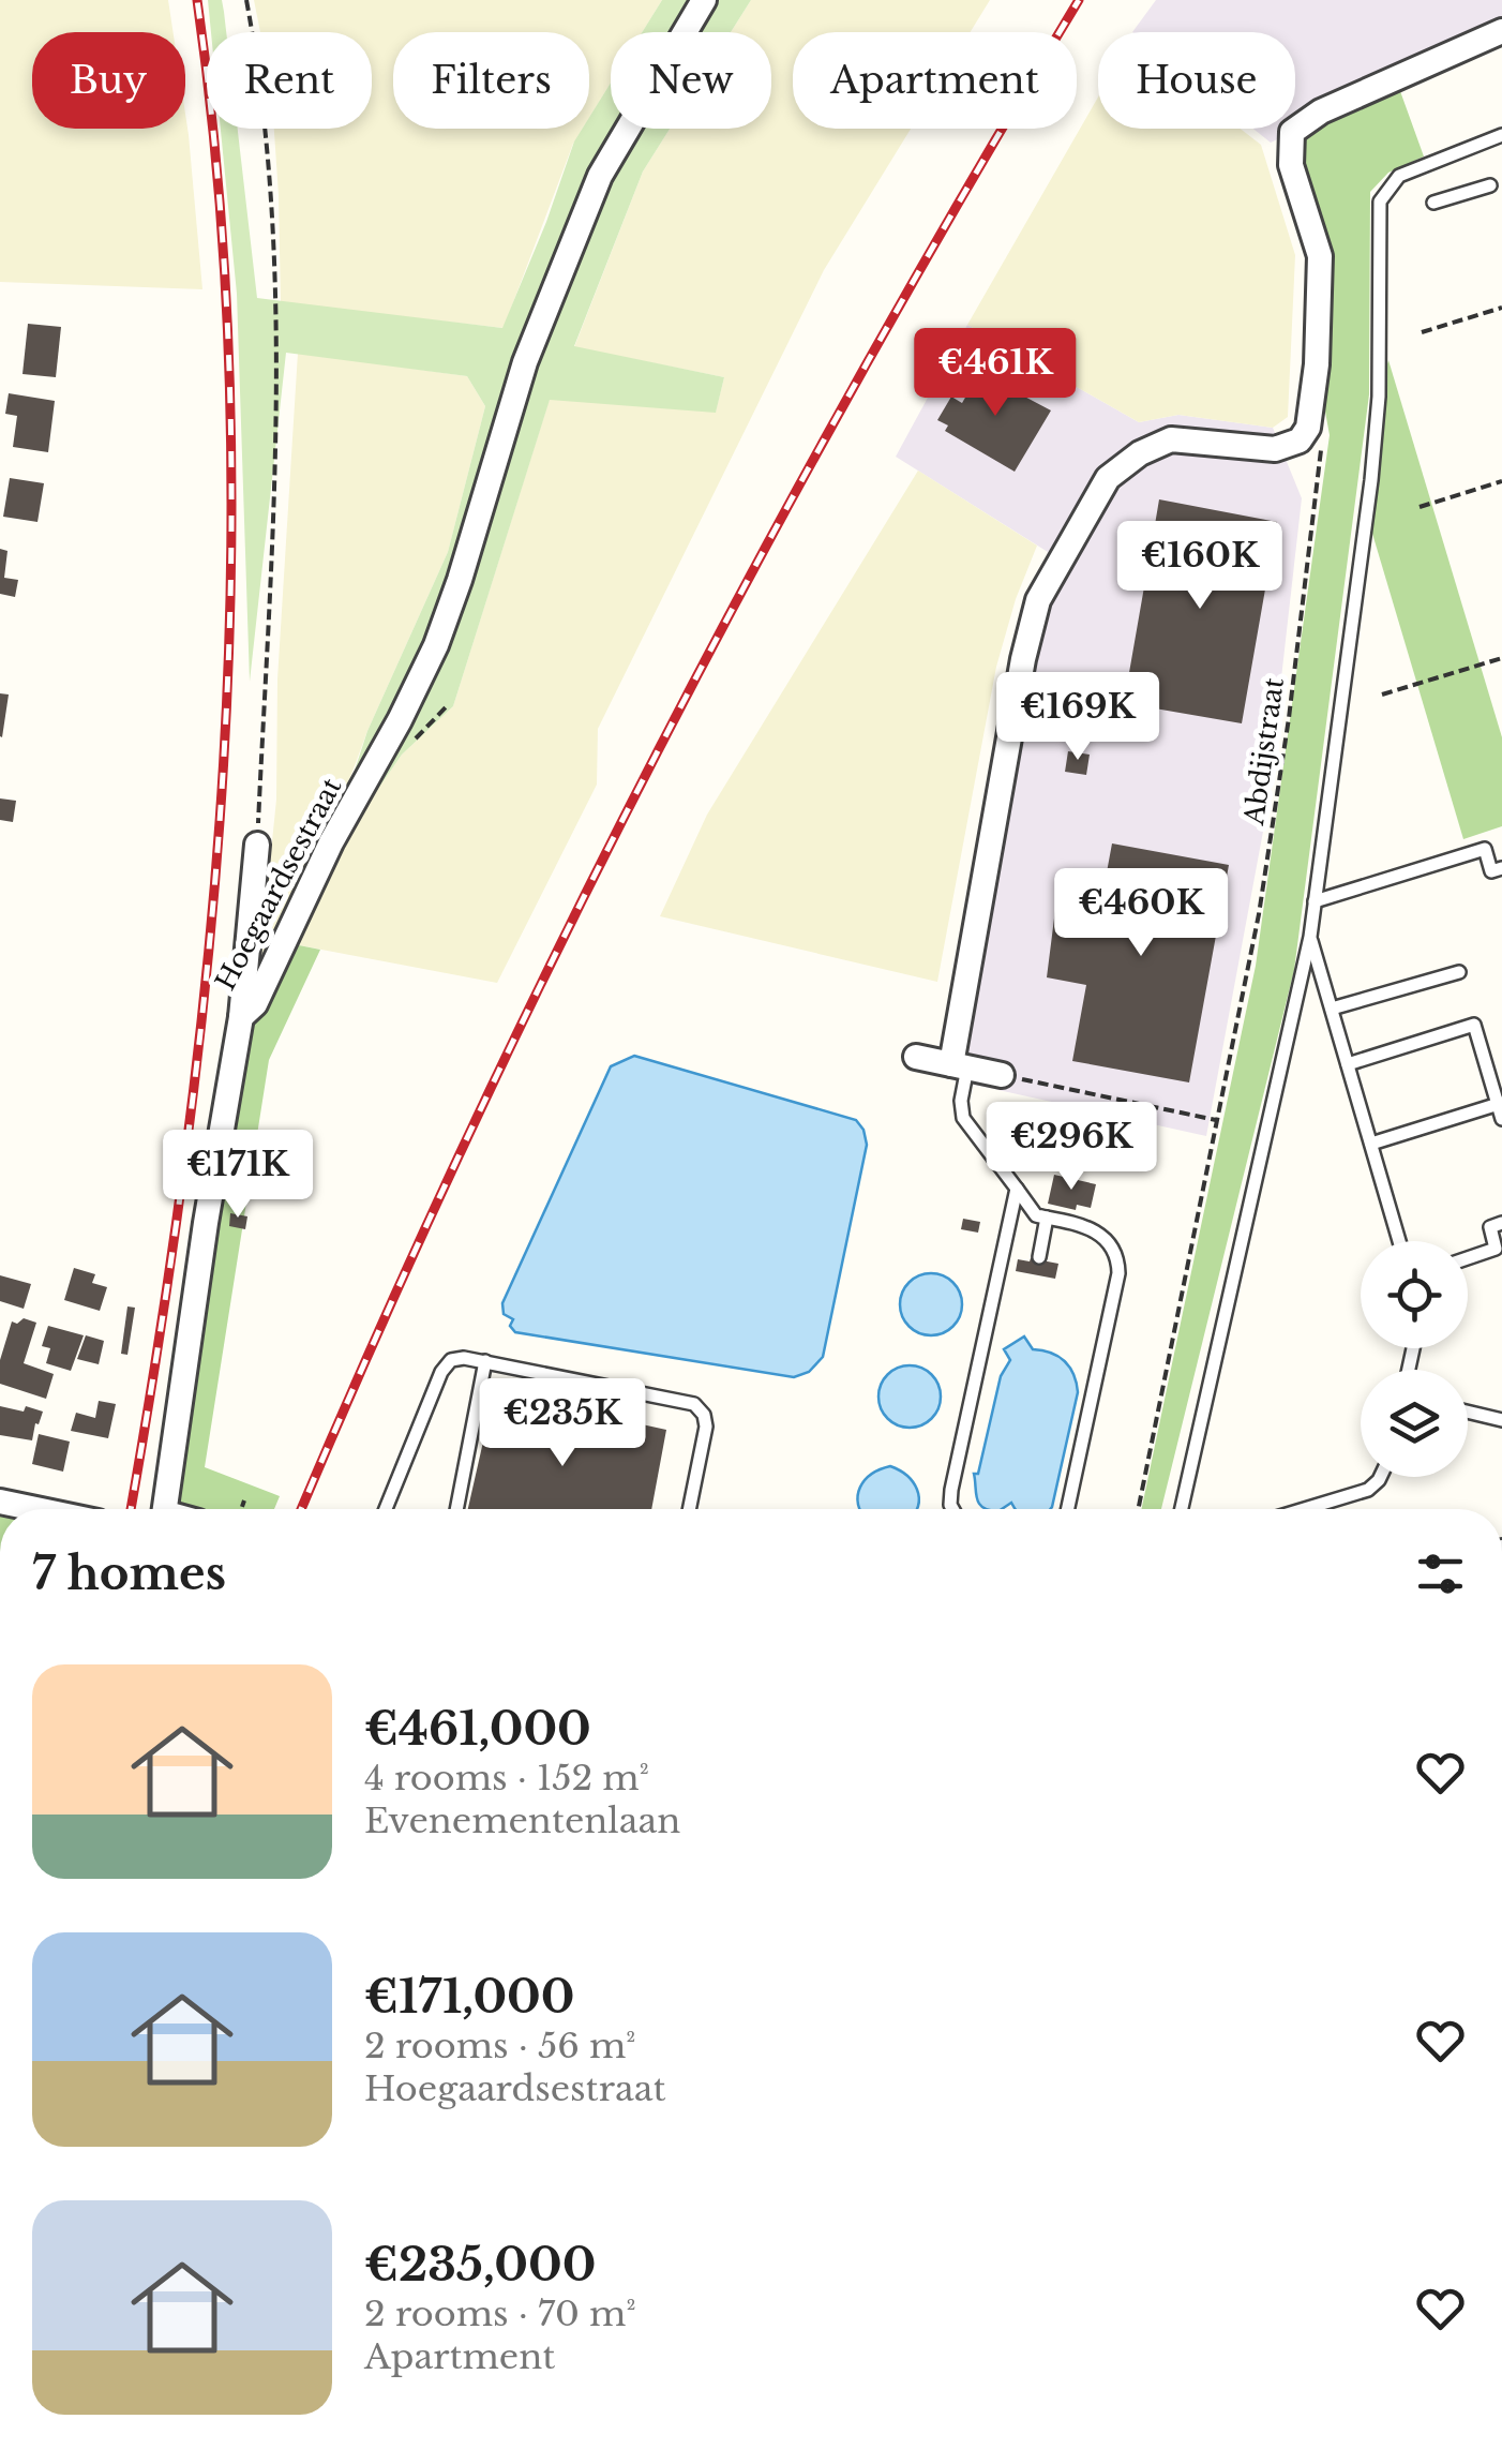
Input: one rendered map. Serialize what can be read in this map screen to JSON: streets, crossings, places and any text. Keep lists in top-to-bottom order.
{
  "streets": {
    "street": ["Hoegaardsestraat"],
    "path": ["Abdijstraat"]
  },
  "page": {
    "chip": [
      "Buy",
      "Rent",
      "Filters",
      "New",
      "Apartment",
      "House"
    ],
    "price": [
      "€461K",
      "€160K",
      "€169K",
      "€460K",
      "€296K",
      "€171K",
      "€235K"
    ],
    "heading": "7 homes",
    "list": [
      {
        "name": "€461,000",
        "note": "4 rooms · 152 m² · Evenementenlaan"
      },
      {
        "name": "€171,000",
        "note": "2 rooms · 56 m² · Hoegaardsestraat"
      },
      {
        "name": "€235,000",
        "note": "2 rooms · 70 m² · Apartment"
      }
    ]
  }
}
